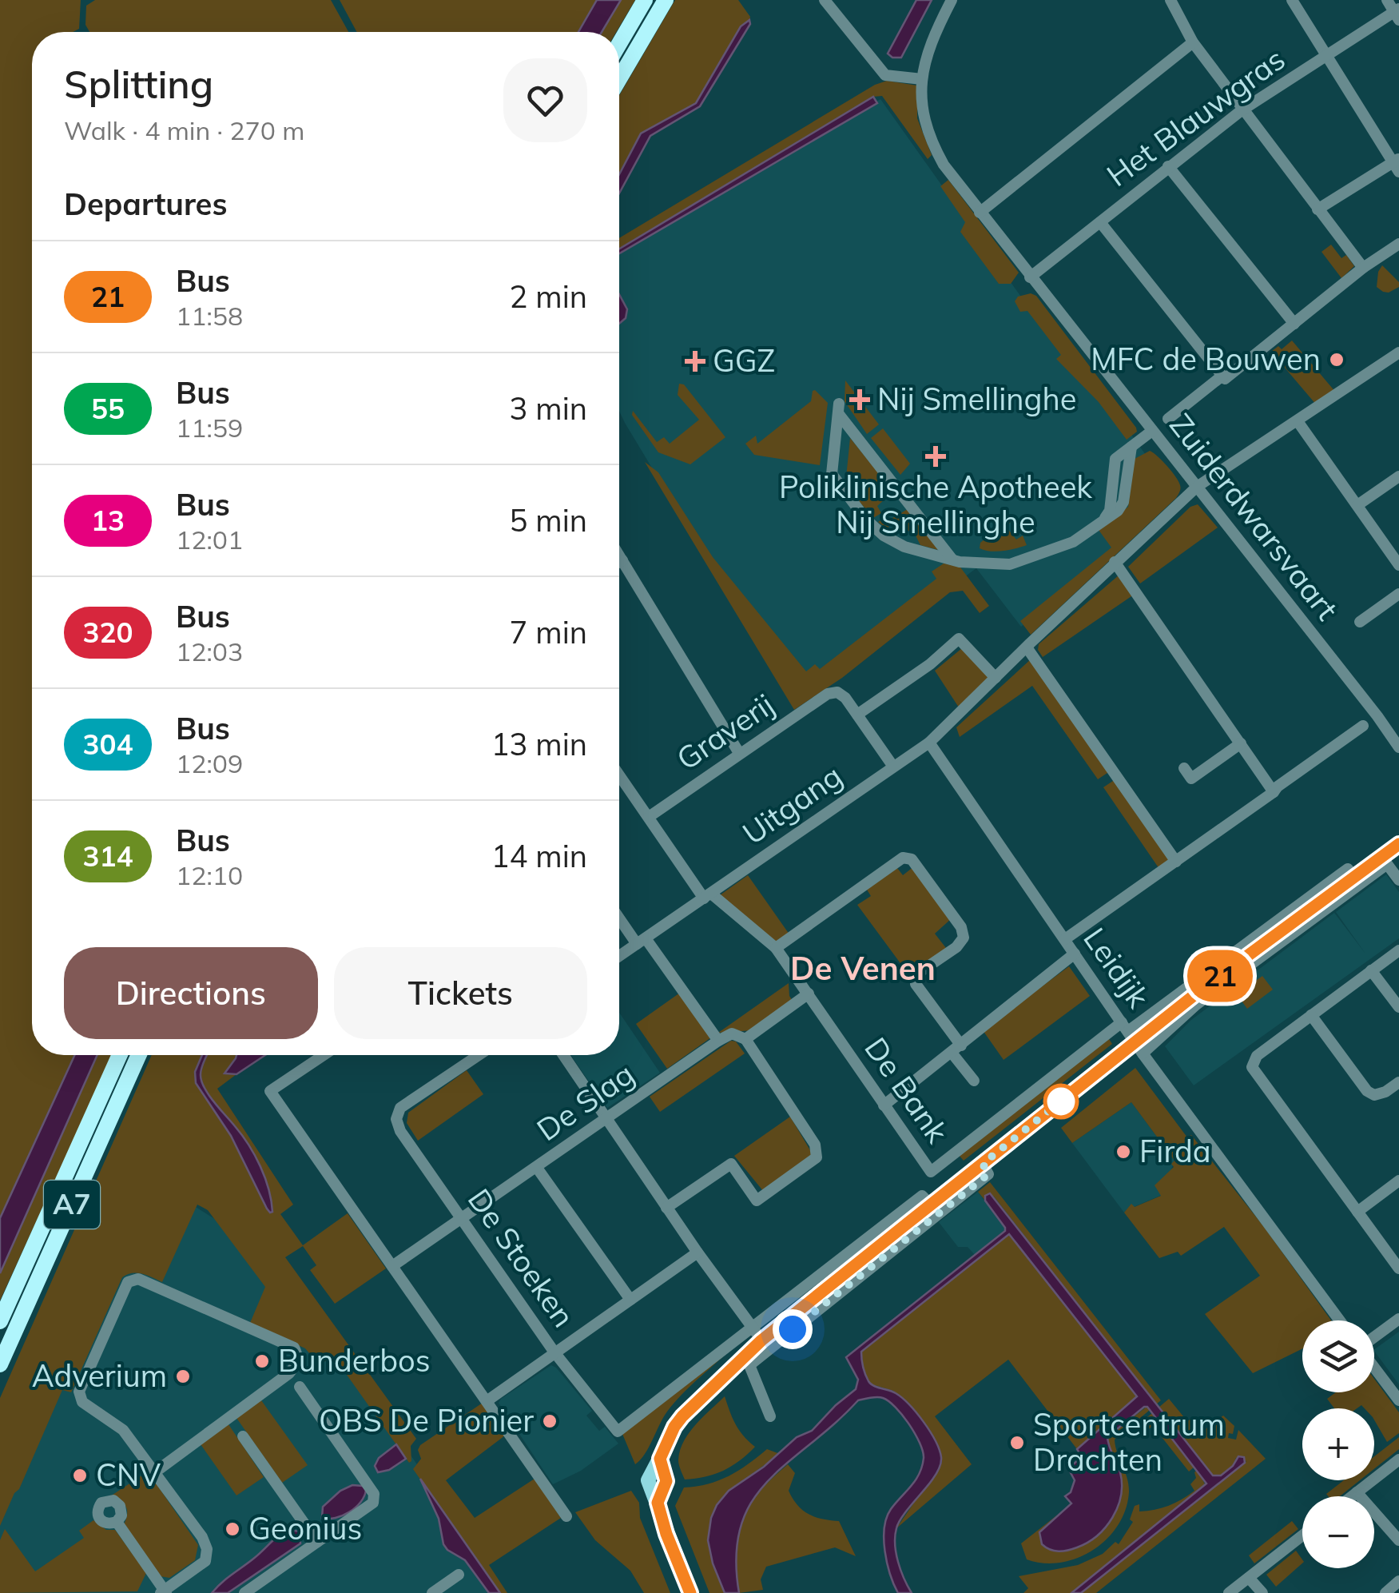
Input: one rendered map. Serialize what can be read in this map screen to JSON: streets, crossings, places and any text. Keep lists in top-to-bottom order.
{
  "streets": {
    "highway": ["A7"],
    "street": [
      "Het Blauwgras",
      "Zuiderdwarsvaart",
      "Graverij",
      "Uitgang",
      "Leidijk",
      "De Bank",
      "De Slag",
      "De Stoeken"
    ]
  },
  "crossings": [
    ["Het Blauwgras", "Zuiderdwarsvaart"],
    ["Zuiderdwarsvaart", "Uitgang"],
    ["Graverij", "Uitgang"],
    ["Uitgang", "Leidijk"],
    ["Uitgang", "De Bank"],
    ["Leidijk", "De Bank"],
    ["De Slag", "De Stoeken"]
  ],
  "districts": ["De Venen"],
  "places": {
    "other": [
      "MFC de Bouwen",
      "Firda",
      "Bunderbos",
      "Adverium",
      "OBS De Pionier",
      "Sportcentrum Drachten",
      "CNV",
      "Geonius"
    ],
    "health": ["GGZ", "Nij Smellinghe", "Poliklinische Apotheek Nij Smellinghe"]
  },
  "lines": ["bus line 21"],
  "page": {
    "on_map": "21",
    "heading": [
      ["Splitting", "Walk · 4 min · 270 m"],
      "Departures"
    ],
    "list": [
      {
        "mark": "21",
        "name": "Bus",
        "note": "11:58",
        "value": "2 min"
      },
      {
        "mark": "55",
        "name": "Bus",
        "note": "11:59",
        "value": "3 min"
      },
      {
        "mark": "13",
        "name": "Bus",
        "note": "12:01",
        "value": "5 min"
      },
      {
        "mark": "320",
        "name": "Bus",
        "note": "12:03",
        "value": "7 min"
      },
      {
        "mark": "304",
        "name": "Bus",
        "note": "12:09",
        "value": "13 min"
      },
      {
        "mark": "314",
        "name": "Bus",
        "note": "12:10",
        "value": "14 min"
      }
    ],
    "buttons": ["Directions", "Tickets"],
    "map_buttons": ["+", "−"]
  }
}
